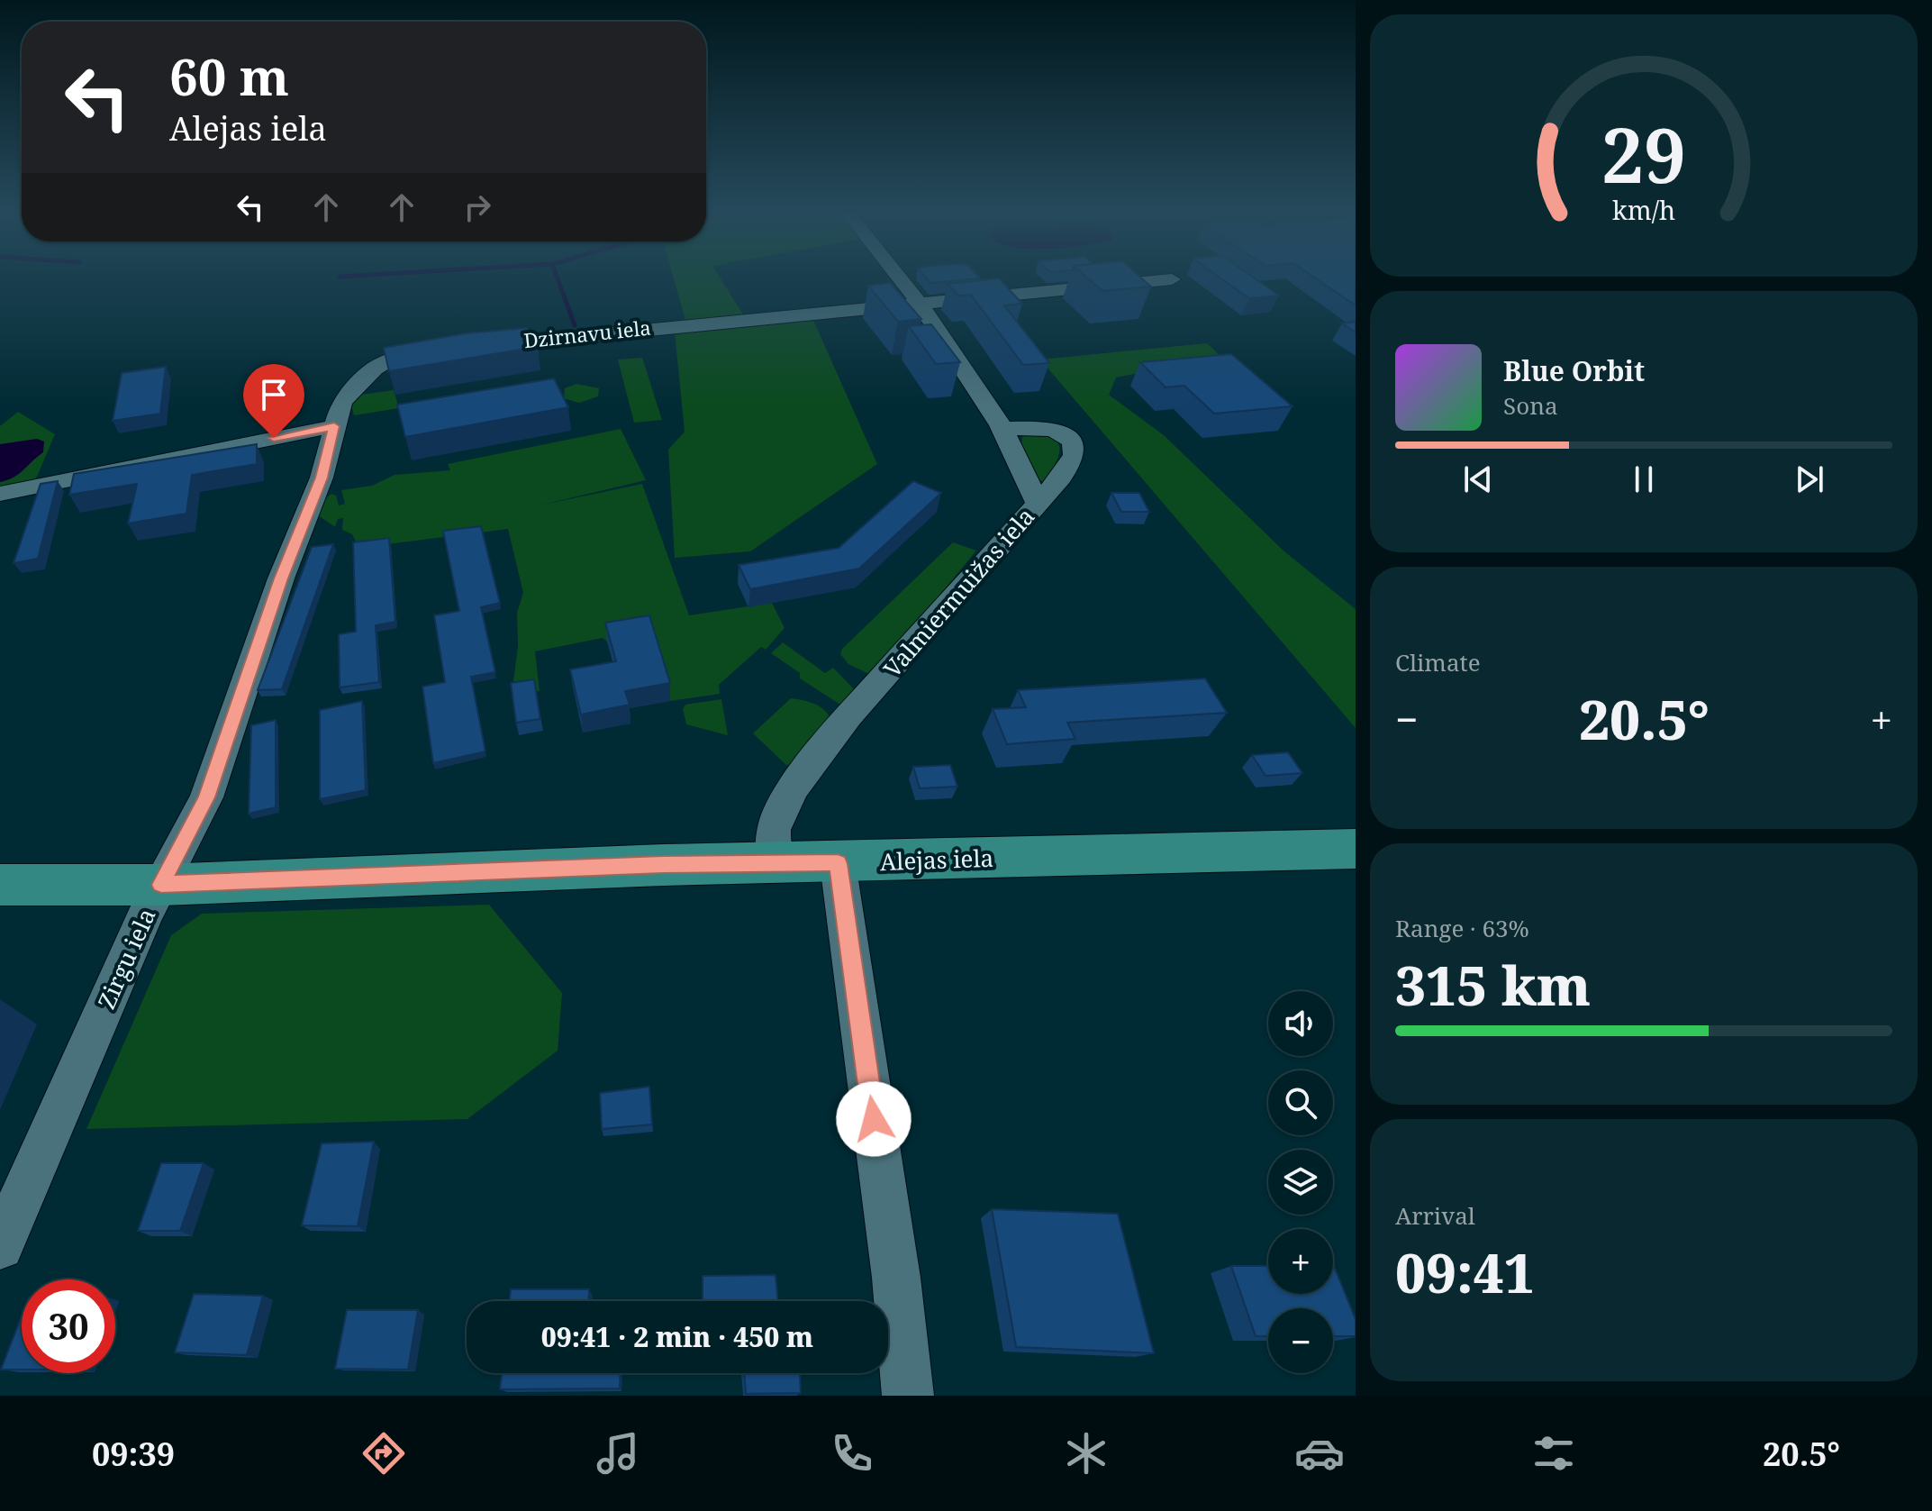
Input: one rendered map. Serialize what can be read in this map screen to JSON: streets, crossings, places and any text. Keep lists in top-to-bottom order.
{
  "streets": {
    "main road": ["Alejas iela"],
    "street": ["Dzirnavu iela", "Valmiermuižas iela", "Zirgu iela"]
  },
  "crossings": [
    ["Dzirnavu iela", "Valmiermuižas iela"],
    ["Valmiermuižas iela", "Alejas iela"],
    ["Alejas iela", "Zirgu iela"]
  ],
  "page": {
    "turn": ["60 m", "Alejas iela"],
    "song": ["Blue Orbit", "Sona"],
    "tile": [
      "Climate",
      ["Range · 63%", "315 km"],
      ["Arrival", "09:41"]
    ],
    "heat": ["−", "20.5°", "+"],
    "map_buttons": ["+", "−"],
    "limit": "30",
    "trip": "09:41 · 2 min · 450 m",
    "tabs": ["09:39", "20.5°"],
    "gauge": ["29", "km/h"]
  }
}
